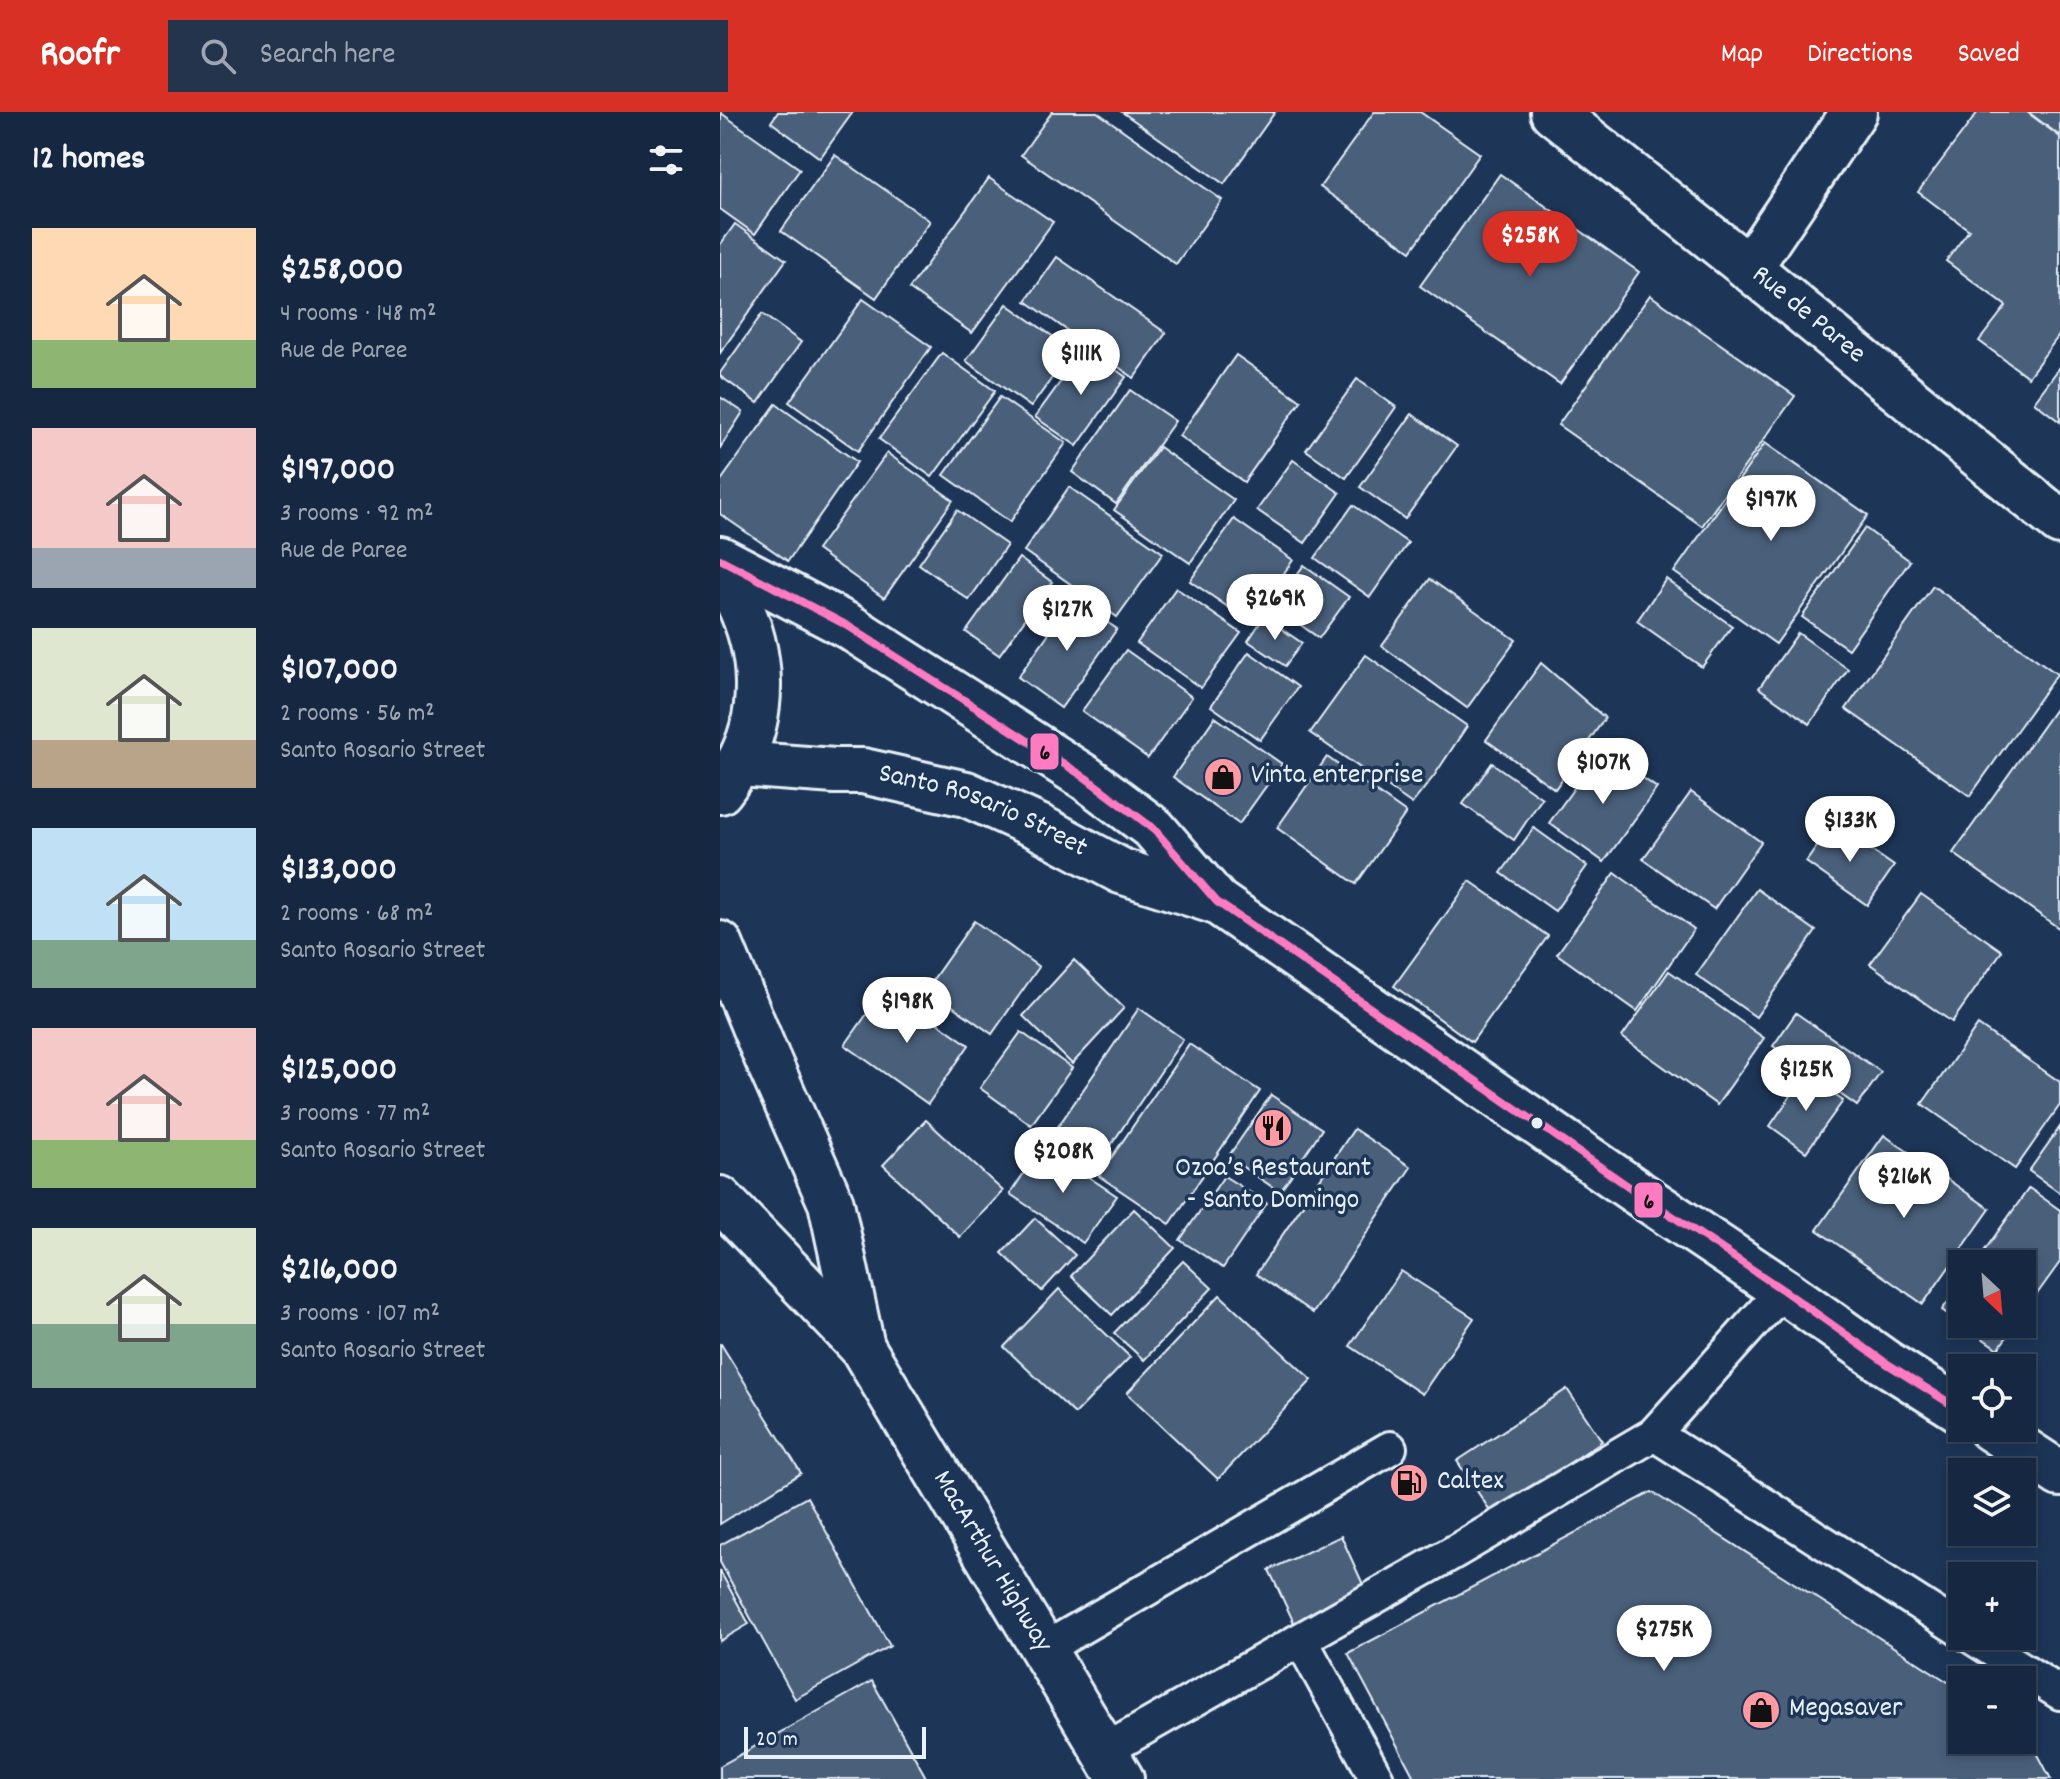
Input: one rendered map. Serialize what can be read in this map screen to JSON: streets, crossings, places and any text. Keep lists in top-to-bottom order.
{
  "streets": {
    "main road": ["Rue de Paree", "Santo Rosario Street", "MacArthur Highway"]
  },
  "places": {
    "shop": ["Vinta enterprise", "Megasaver"],
    "restaurant": ["Ozoa’s Restaurant - Santo Domingo"],
    "fuel station": ["Caltex"]
  },
  "lines": ["transit line 6"],
  "scale_bar": "20 m",
  "north": "bottom right",
  "page": {
    "header": "Roofr",
    "search": "Search here",
    "nav": ["Map", "Directions", "Saved"],
    "heading": "12 homes",
    "list": [
      {
        "name": "$258,000",
        "note": "4 rooms · 148 m² · Rue de Paree"
      },
      {
        "name": "$197,000",
        "note": "3 rooms · 92 m² · Rue de Paree"
      },
      {
        "name": "$107,000",
        "note": "2 rooms · 56 m² · Santo Rosario Street"
      },
      {
        "name": "$133,000",
        "note": "2 rooms · 68 m² · Santo Rosario Street"
      },
      {
        "name": "$125,000",
        "note": "3 rooms · 77 m² · Santo Rosario Street"
      },
      {
        "name": "$216,000",
        "note": "3 rooms · 107 m² · Santo Rosario Street"
      }
    ],
    "price": [
      "$258K",
      "$111K",
      "$197K",
      "$269K",
      "$127K",
      "$107K",
      "$133K",
      "$198K",
      "$125K",
      "$208K",
      "$216K",
      "$275K"
    ],
    "map_buttons": ["+", "−"],
    "scale": "20 m"
  }
}
